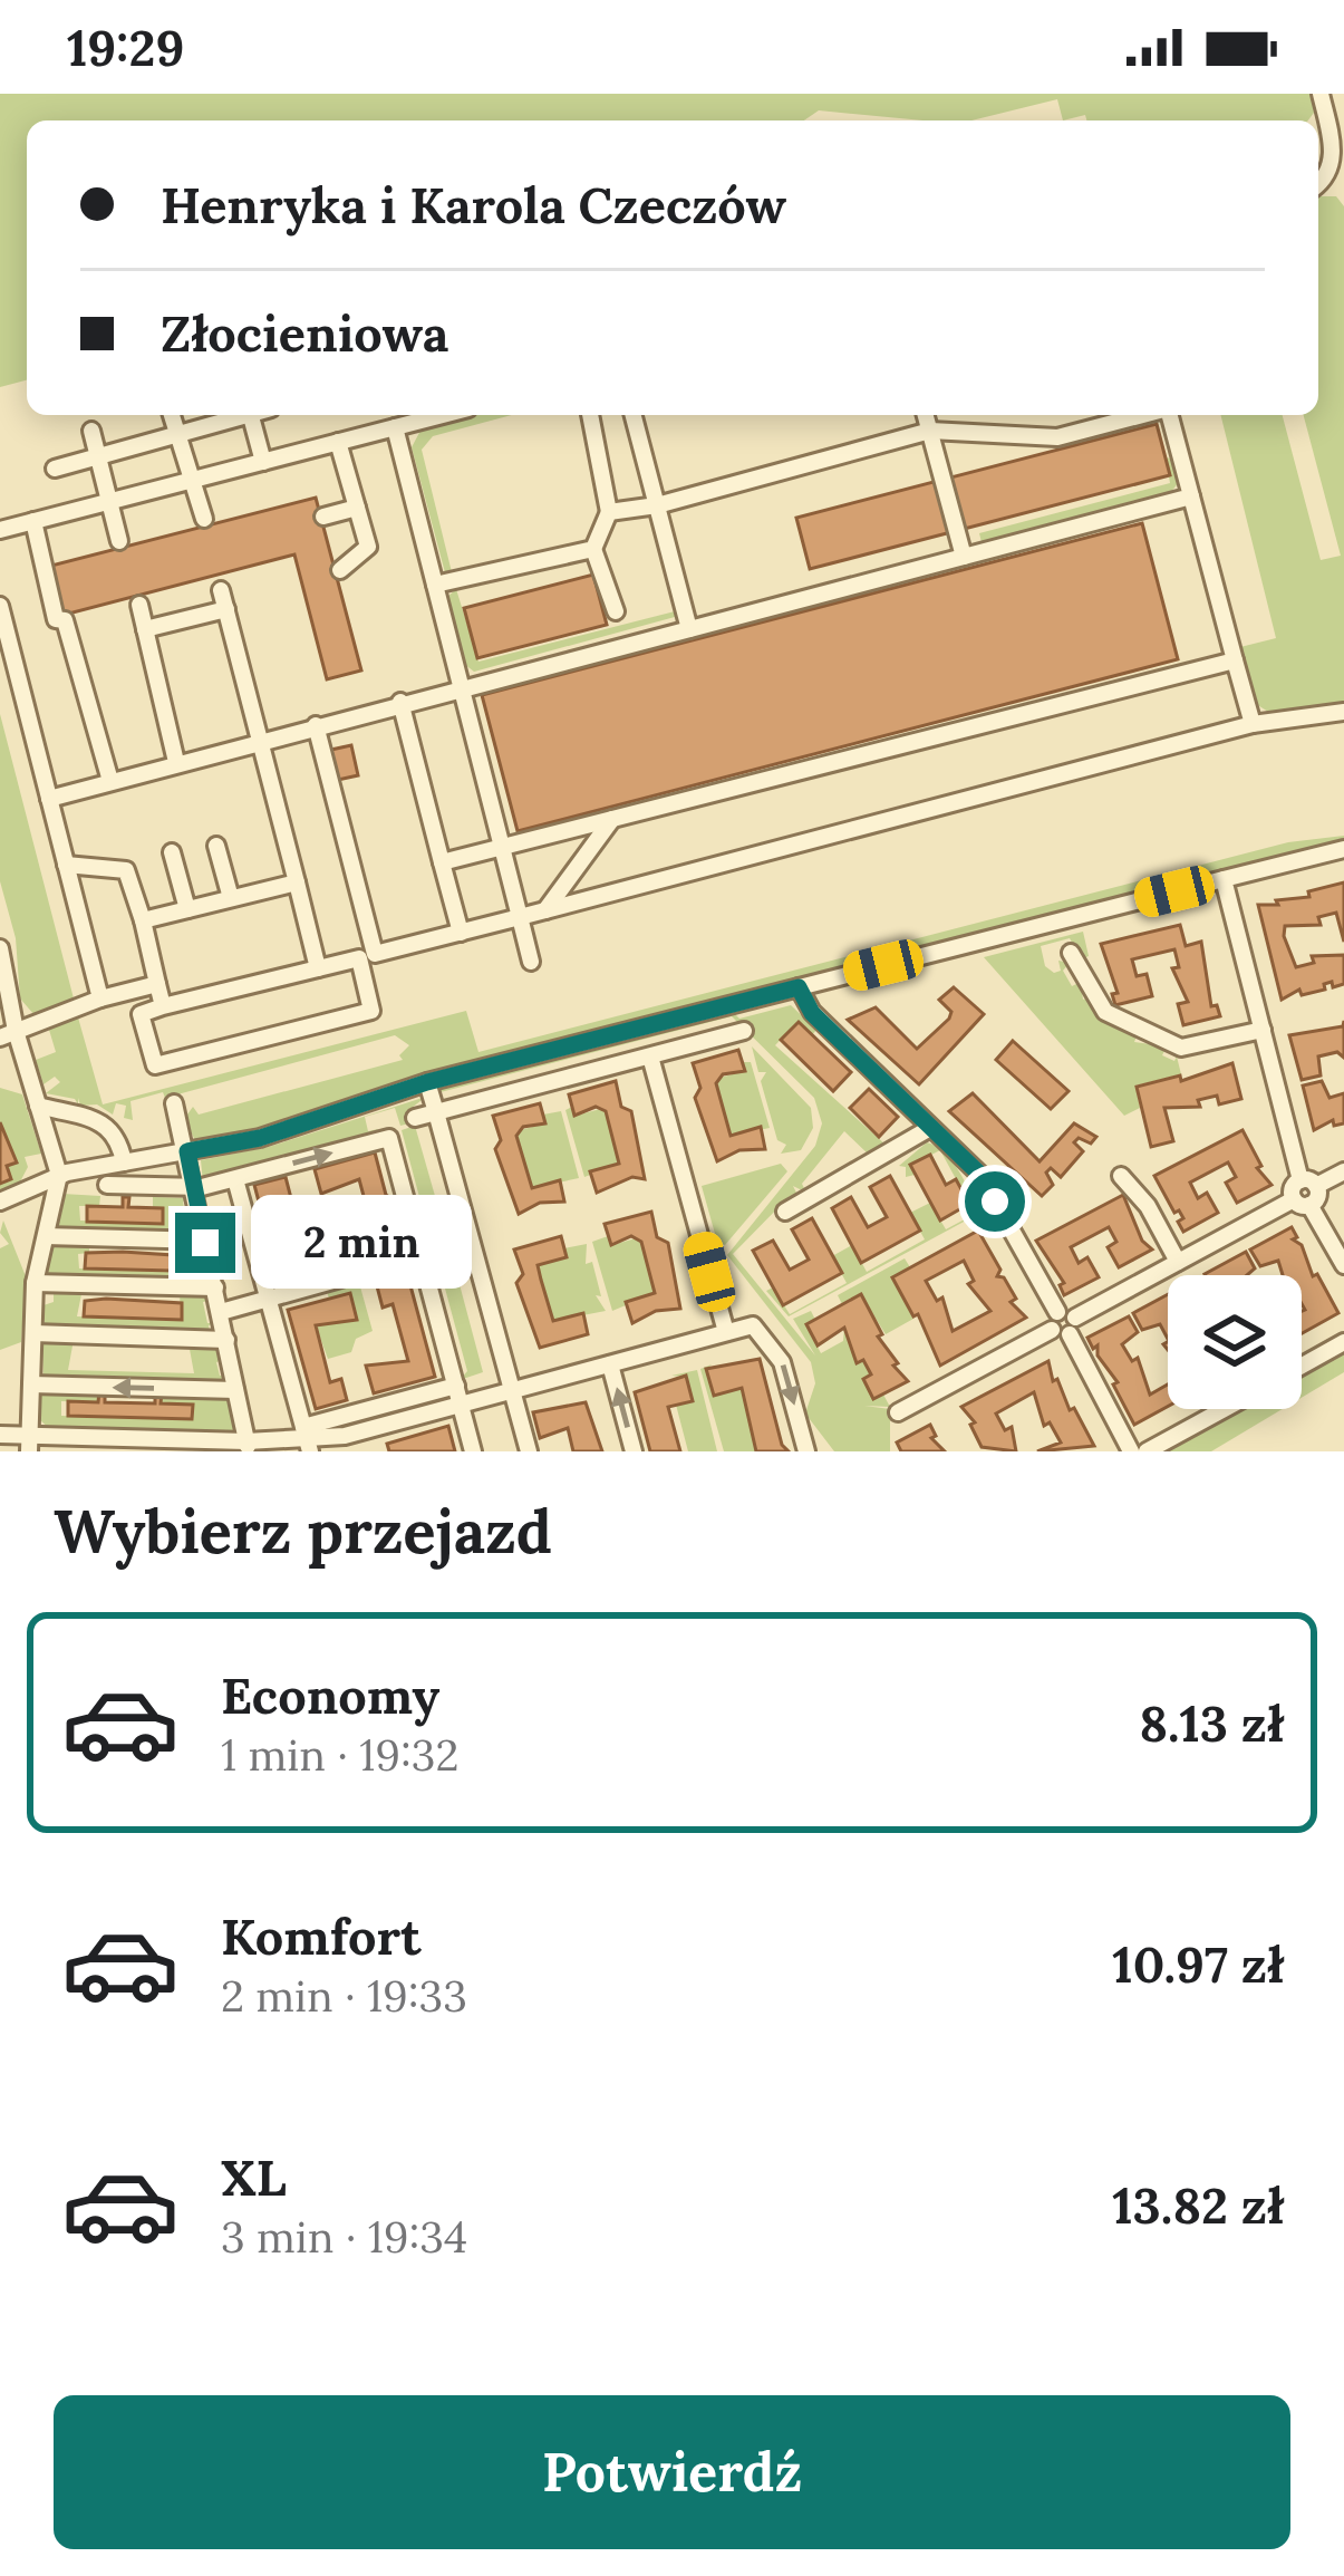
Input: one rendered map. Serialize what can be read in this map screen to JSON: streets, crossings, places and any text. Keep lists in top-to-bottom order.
{
  "page": {
    "status": "19:29",
    "banner": ["Henryka i Karola Czeczów", "Złocieniowa"],
    "bubble": "2 min",
    "heading": "Wybierz przejazd",
    "list": [
      {
        "name": "Economy",
        "note": "1 min · 19:32",
        "value": "8.13 zł"
      },
      {
        "name": "Komfort",
        "note": "2 min · 19:33",
        "value": "10.97 zł"
      },
      {
        "name": "XL",
        "note": "3 min · 19:34",
        "value": "13.82 zł"
      }
    ],
    "buttons": "Potwierdź"
  }
}
